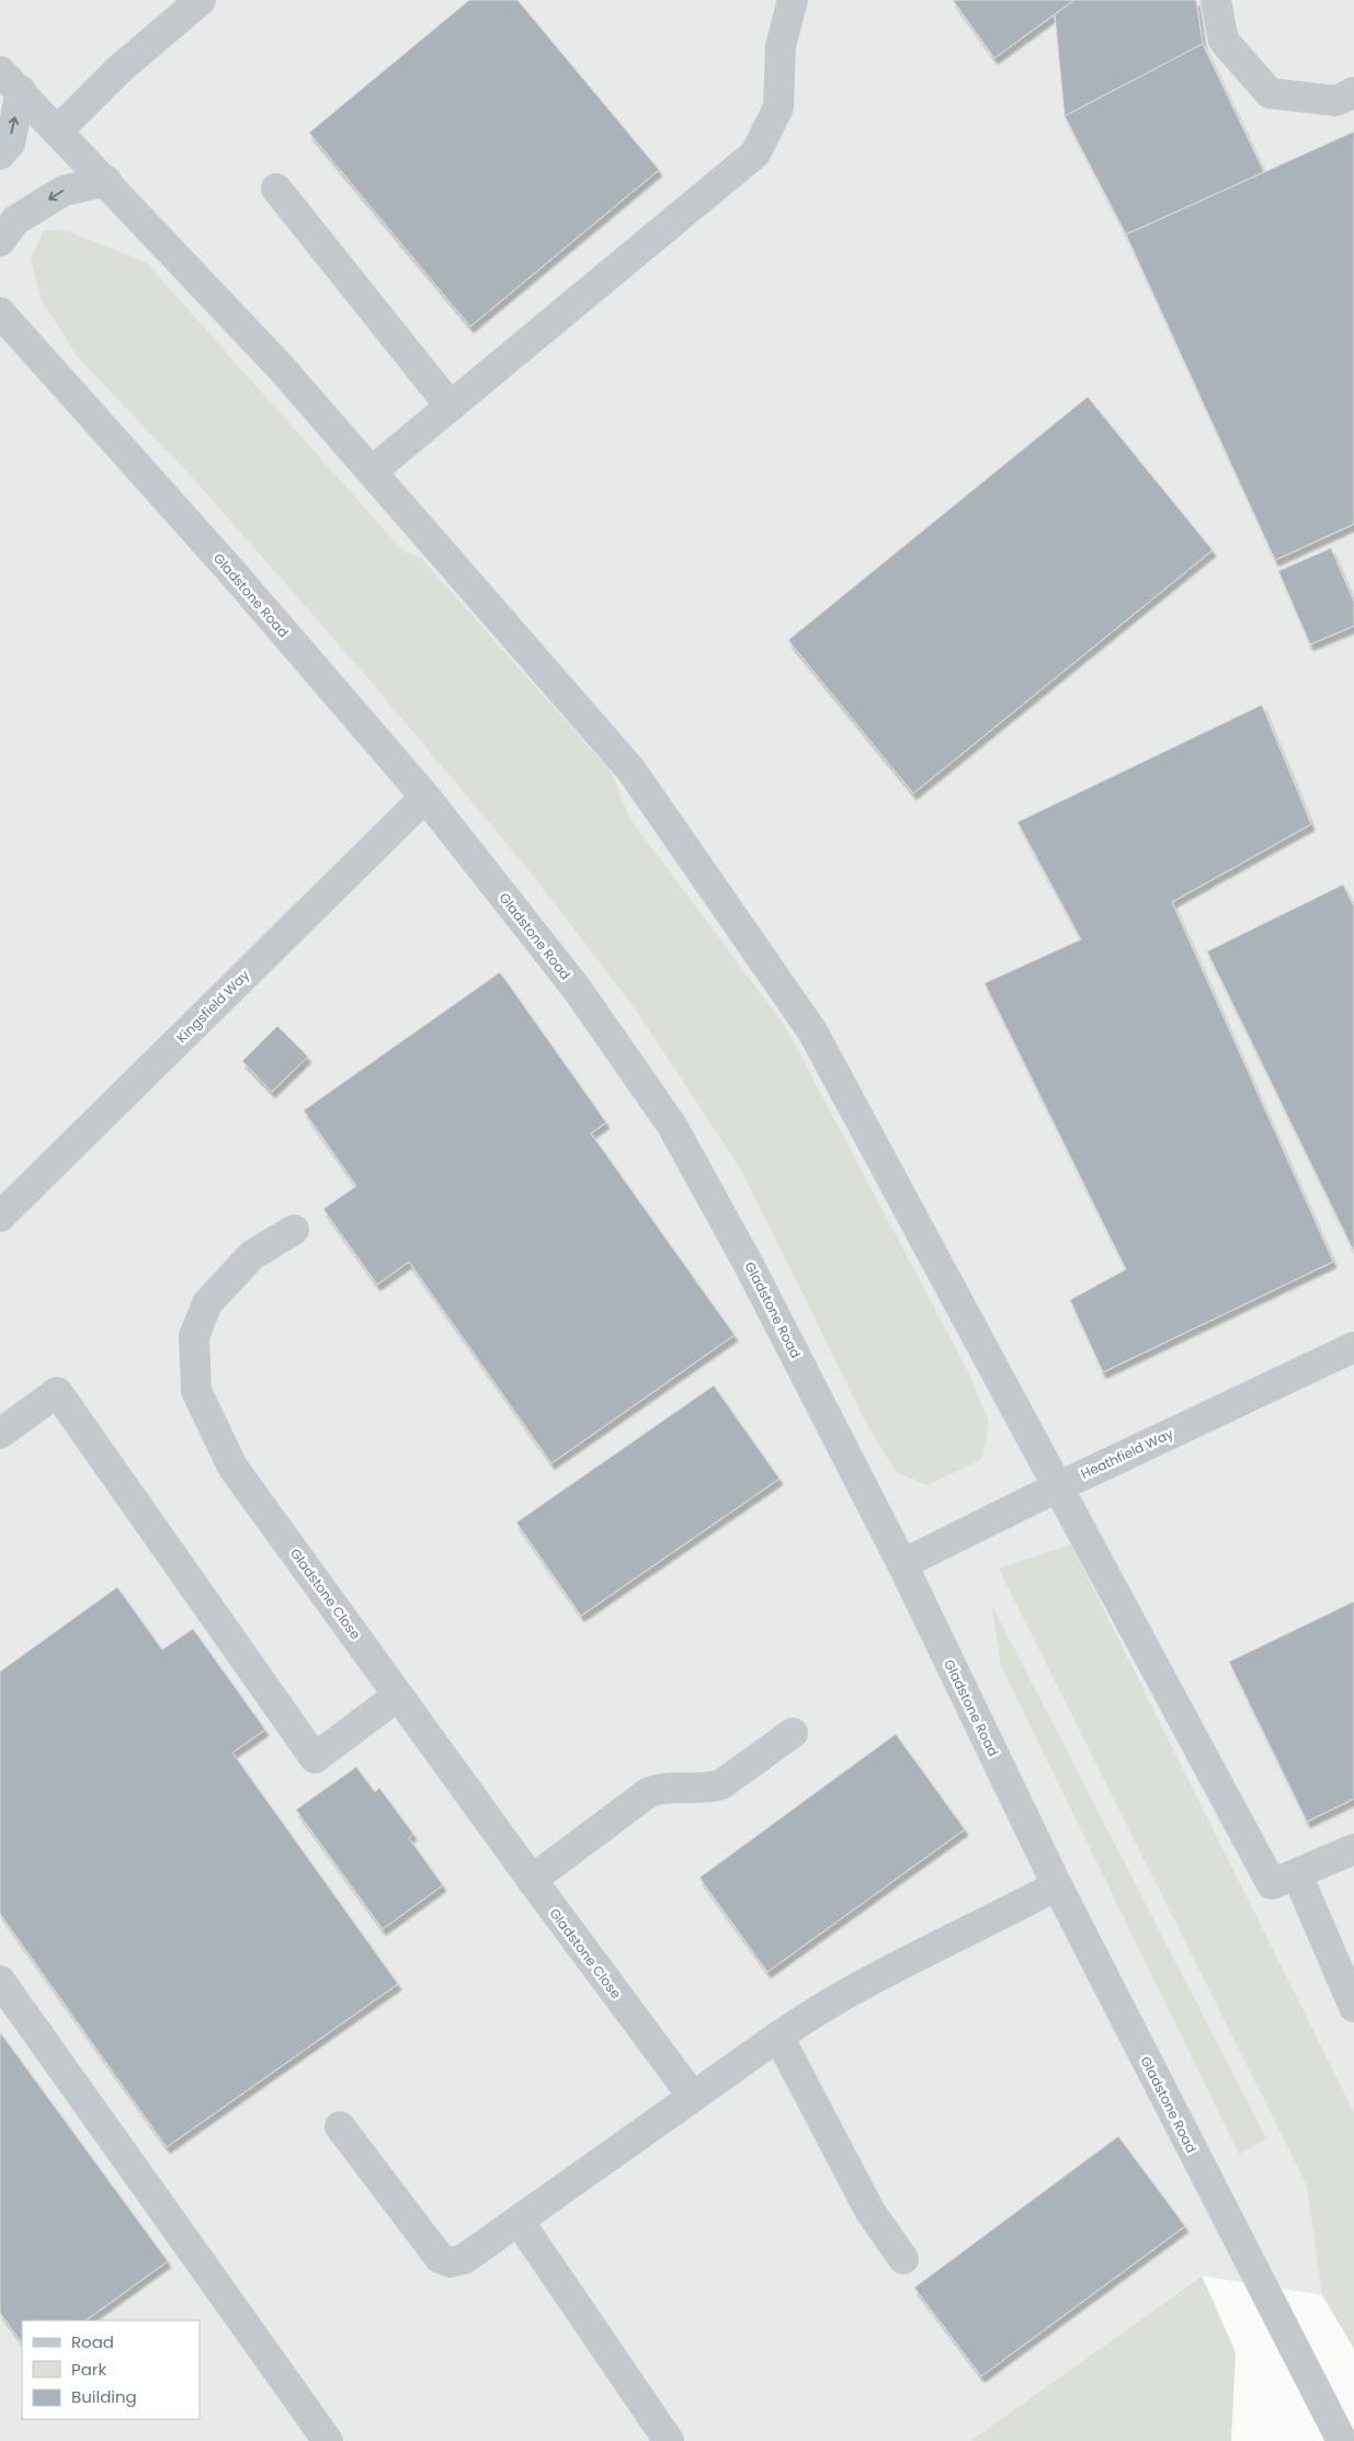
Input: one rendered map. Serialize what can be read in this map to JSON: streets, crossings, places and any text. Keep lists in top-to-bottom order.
{
  "streets": {
    "street": [
      "Gladstone Road",
      "Kingsfield Way",
      "Heathfield Way",
      "Gladstone Close"
    ]
  },
  "crossings": [
    ["Gladstone Road", "Kingsfield Way"],
    ["Gladstone Road", "Heathfield Way"]
  ],
  "legend": ["Road", "Park", "Building"]
}
